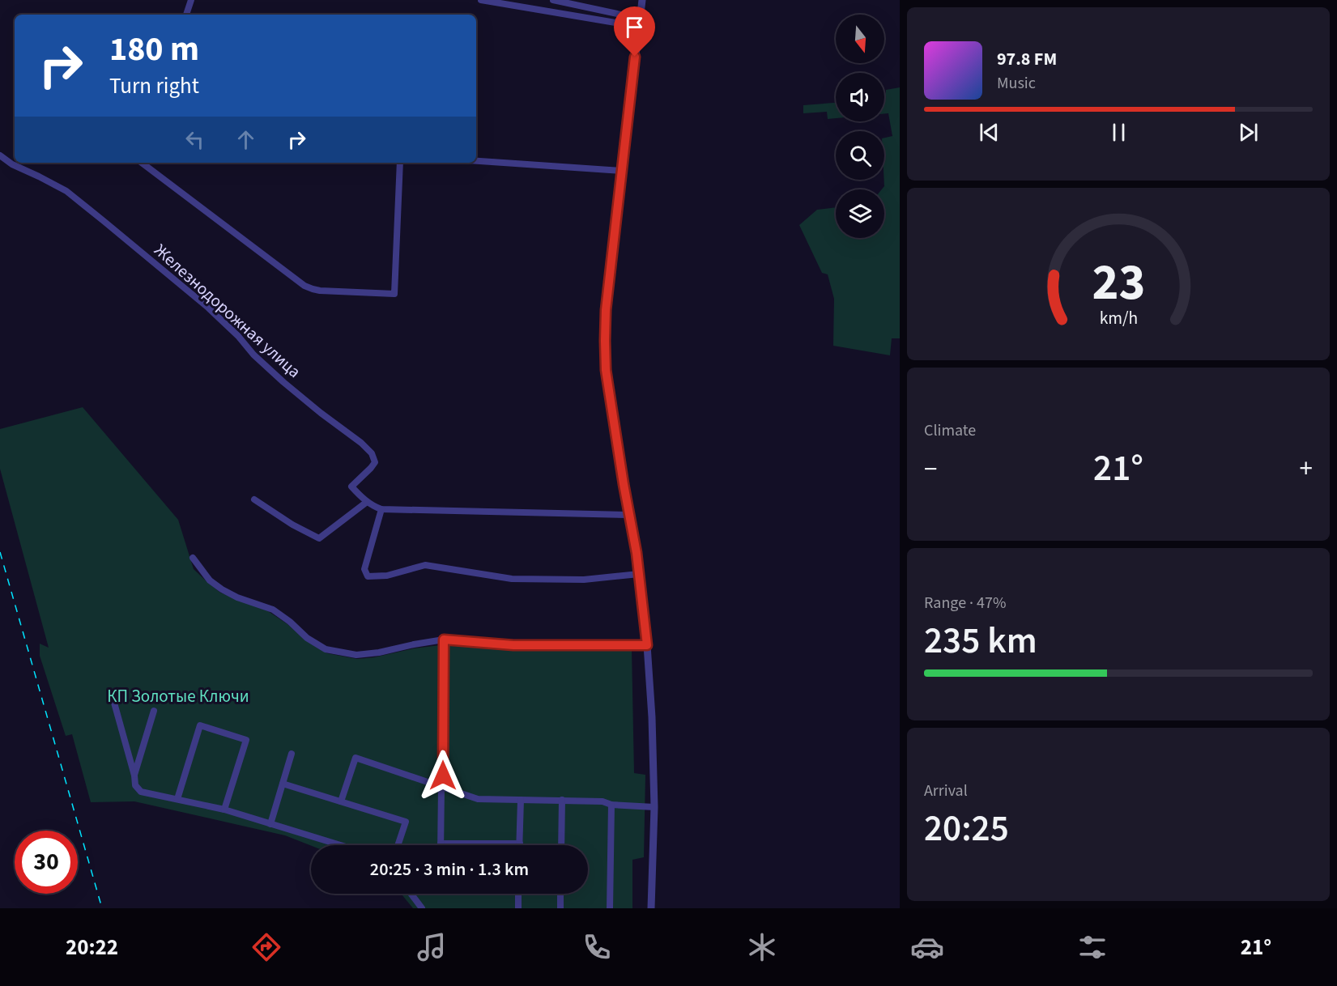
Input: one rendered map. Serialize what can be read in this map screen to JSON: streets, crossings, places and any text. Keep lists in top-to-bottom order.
{
  "streets": {
    "street": ["Железнодорожная улица"]
  },
  "parks": ["КП Золотые Ключи"],
  "north": "bottom",
  "page": {
    "turn": ["180 m", "Turn right"],
    "song": ["97.8 FM", "Music"],
    "tile": [
      "Climate",
      ["Range · 47%", "235 km"],
      ["Arrival", "20:25"]
    ],
    "heat": ["−", "21°", "+"],
    "limit": "30",
    "trip": "20:25 · 3 min · 1.3 km",
    "tabs": ["20:22", "21°"],
    "gauge": ["23", "km/h"]
  }
}
